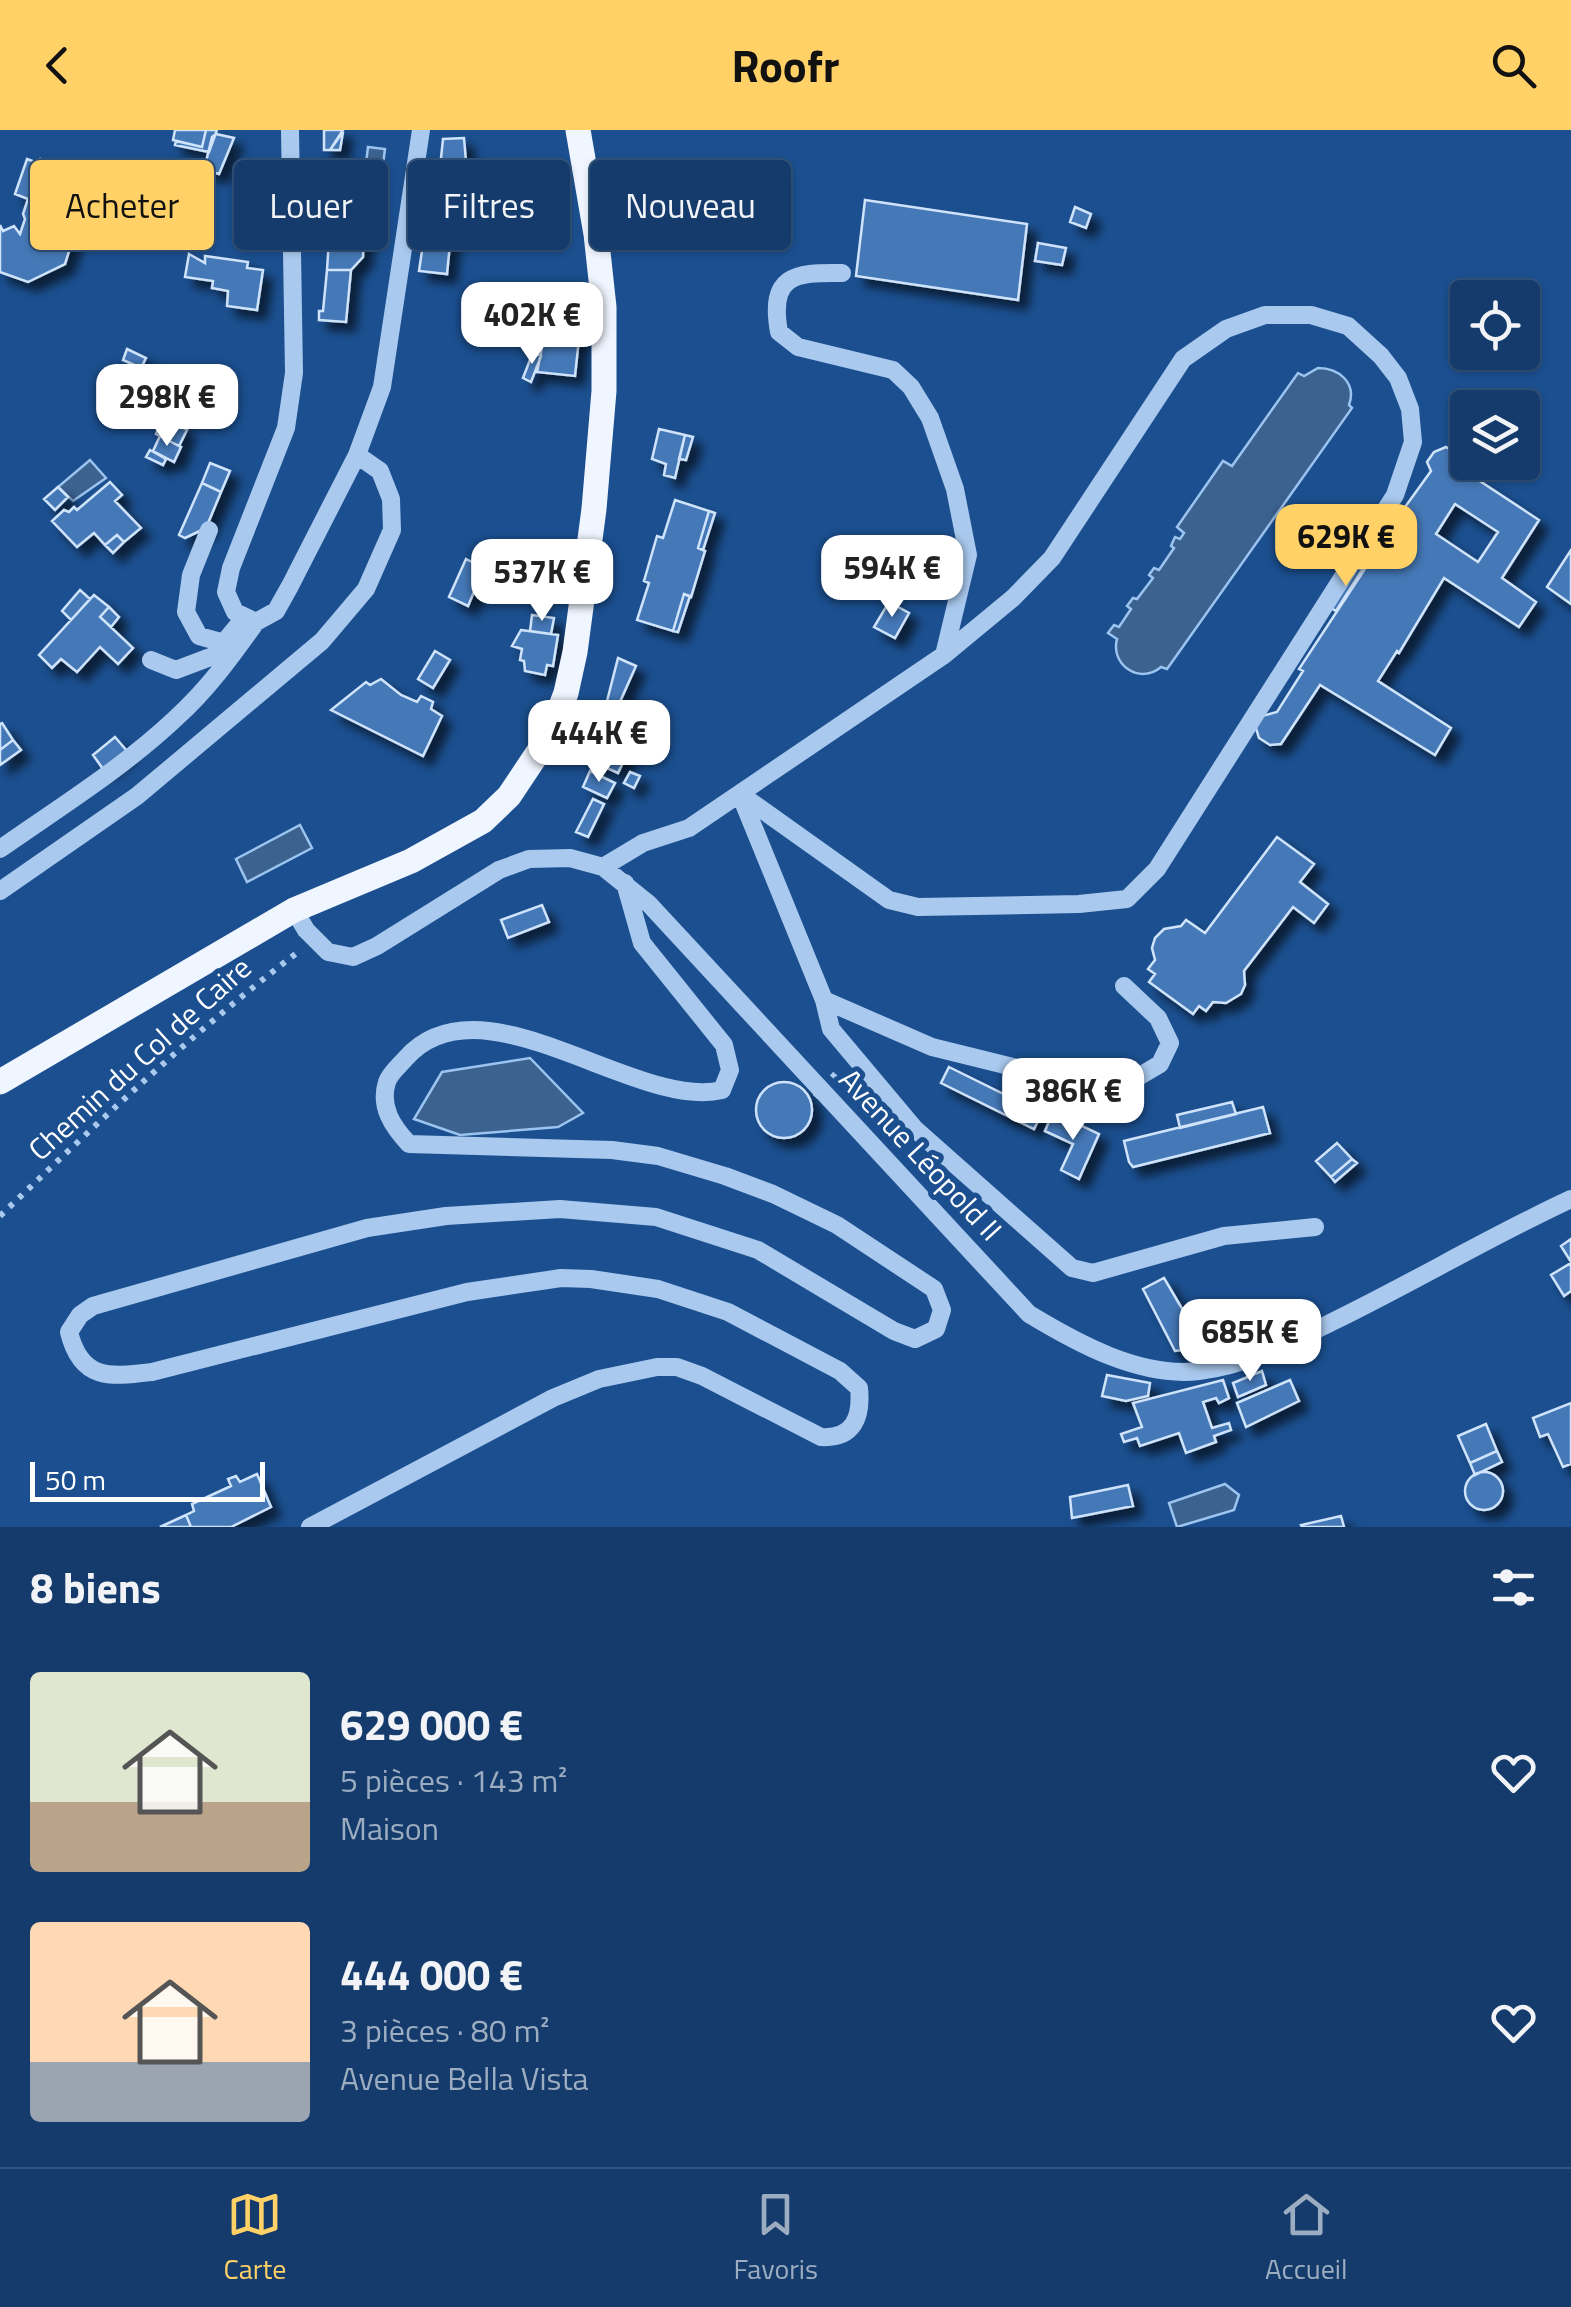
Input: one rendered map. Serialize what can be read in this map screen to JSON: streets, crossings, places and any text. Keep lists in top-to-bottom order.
{
  "streets": {
    "street": ["Avenue Léopold II"],
    "path": ["Chemin du Col de Caire"]
  },
  "crossings": [
    ["Chemin du Col de Caire", "Avenue Léopold II"]
  ],
  "scale_bar": "50 m",
  "page": {
    "header": "Roofr",
    "chip": [
      "Acheter",
      "Louer",
      "Filtres",
      "Nouveau"
    ],
    "price": [
      "402K €",
      "298K €",
      "629K €",
      "594K €",
      "537K €",
      "444K €",
      "386K €",
      "685K €"
    ],
    "scale": "50 m",
    "heading": "8 biens",
    "list": [
      {
        "name": "629 000 €",
        "note": "5 pièces · 143 m² · Maison"
      },
      {
        "name": "444 000 €",
        "note": "3 pièces · 80 m² · Avenue Bella Vista"
      }
    ],
    "tabs": ["Carte", "Favoris", "Accueil"]
  }
}
